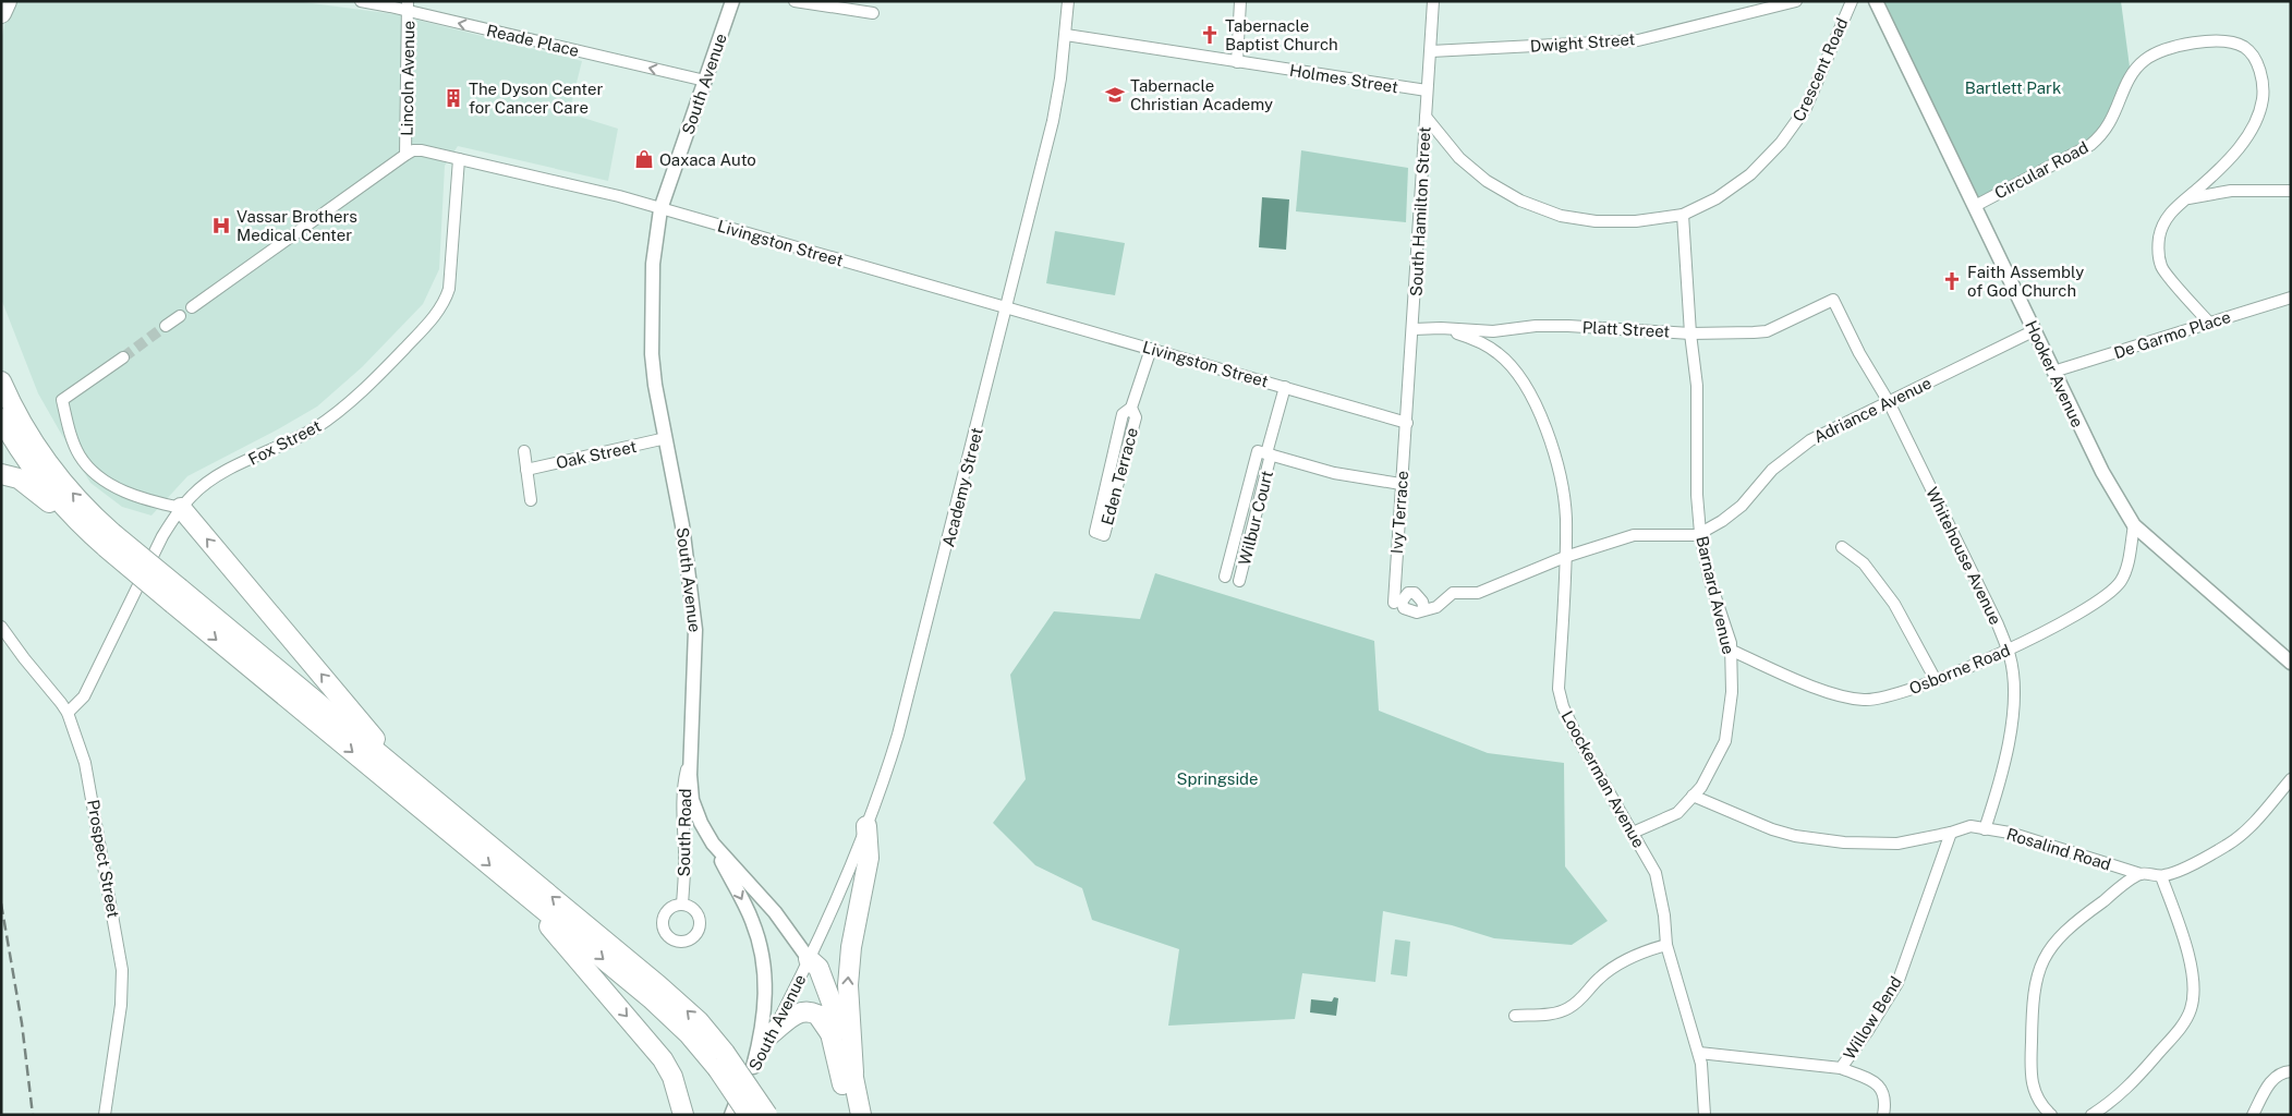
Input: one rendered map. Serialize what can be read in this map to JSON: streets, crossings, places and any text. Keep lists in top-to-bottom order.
{
  "streets": {
    "street": [
      "Reade Place",
      "Dwight Street",
      "Crescent Road",
      "Lincoln Avenue",
      "Holmes Street",
      "South Avenue",
      "Circular Road",
      "South Hamilton Street",
      "Livingston Street",
      "Platt Street",
      "De Garmo Place",
      "Hooker Avenue",
      "Adriance Avenue",
      "Fox Street",
      "Oak Street",
      "Eden Terrace",
      "Academy Street",
      "Ivy Terrace",
      "Wilbur Court",
      "Whitehouse Avenue",
      "Barnard Avenue",
      "Osborne Road",
      "Loockerman Avenue",
      "South Road",
      "Rosalind Road",
      "Prospect Street",
      "Willow Bend"
    ]
  },
  "crossings": [
    ["Reade Place", "Lincoln Avenue"],
    ["Reade Place", "South Avenue"],
    ["Dwight Street", "South Hamilton Street"],
    ["Crescent Road", "South Hamilton Street"],
    ["Crescent Road", "Barnard Avenue"],
    ["Lincoln Avenue", "Livingston Street"],
    ["Holmes Street", "South Hamilton Street"],
    ["Holmes Street", "Academy Street"],
    ["South Avenue", "Livingston Street"],
    ["South Avenue", "Oak Street"],
    ["South Avenue", "Academy Street"],
    ["South Avenue", "South Road"],
    ["Circular Road", "De Garmo Place"],
    ["Circular Road", "Hooker Avenue"],
    ["South Hamilton Street", "Livingston Street"],
    ["South Hamilton Street", "Platt Street"],
    ["South Hamilton Street", "Ivy Terrace"],
    ["Livingston Street", "Fox Street"],
    ["Livingston Street", "Eden Terrace"],
    ["Livingston Street", "Academy Street"],
    ["Livingston Street", "Ivy Terrace"],
    ["Livingston Street", "Wilbur Court"],
    ["Platt Street", "Whitehouse Avenue"],
    ["Platt Street", "Barnard Avenue"],
    ["Platt Street", "Loockerman Avenue"],
    ["De Garmo Place", "Hooker Avenue"],
    ["Hooker Avenue", "Adriance Avenue"],
    ["Hooker Avenue", "Osborne Road"],
    ["Adriance Avenue", "Whitehouse Avenue"],
    ["Adriance Avenue", "Barnard Avenue"],
    ["Adriance Avenue", "Loockerman Avenue"],
    ["Fox Street", "Prospect Street"],
    ["Whitehouse Avenue", "Osborne Road"],
    ["Whitehouse Avenue", "Rosalind Road"],
    ["Barnard Avenue", "Osborne Road"],
    ["Barnard Avenue", "Loockerman Avenue"],
    ["Barnard Avenue", "Rosalind Road"],
    ["Loockerman Avenue", "Willow Bend"],
    ["Rosalind Road", "Willow Bend"]
  ],
  "one_way": ["Reade Place"],
  "parks": ["Bartlett Park", "Springside"],
  "places": {
    "church": ["Tabernacle Baptist Church", "Faith Assembly of God Church"],
    "school or university": ["Tabernacle Christian Academy"],
    "building": ["The Dyson Center for Cancer Care"],
    "shop": ["Oaxaca Auto"],
    "hospital": ["Vassar Brothers Medical Center"]
  }
}
